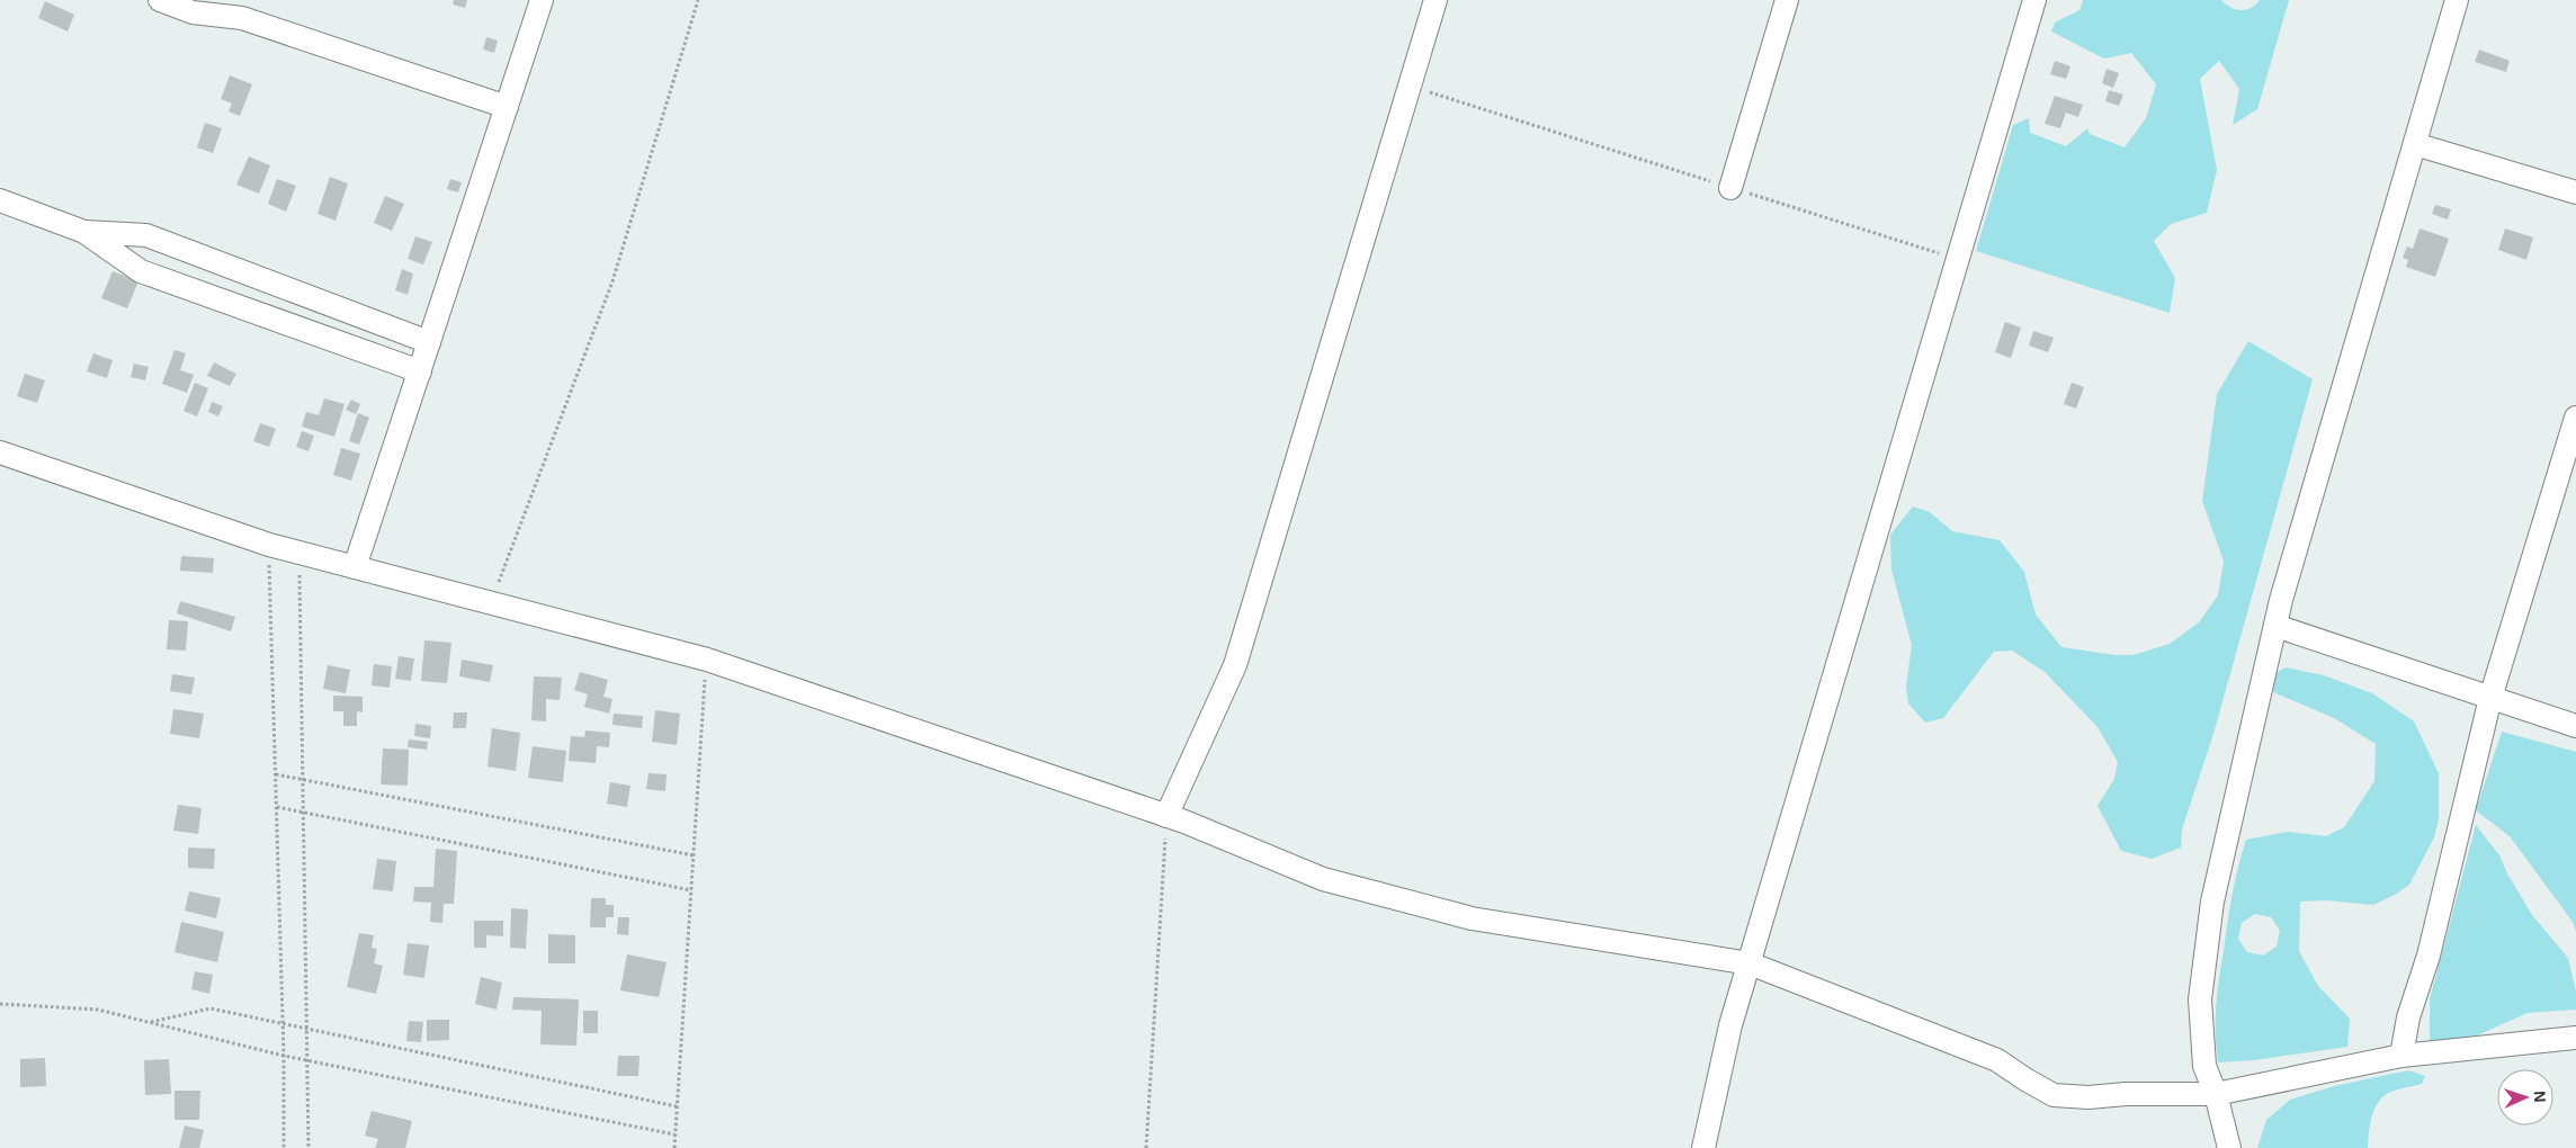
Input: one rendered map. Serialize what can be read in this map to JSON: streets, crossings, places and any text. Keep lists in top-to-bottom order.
{
  "north": "right"
}
